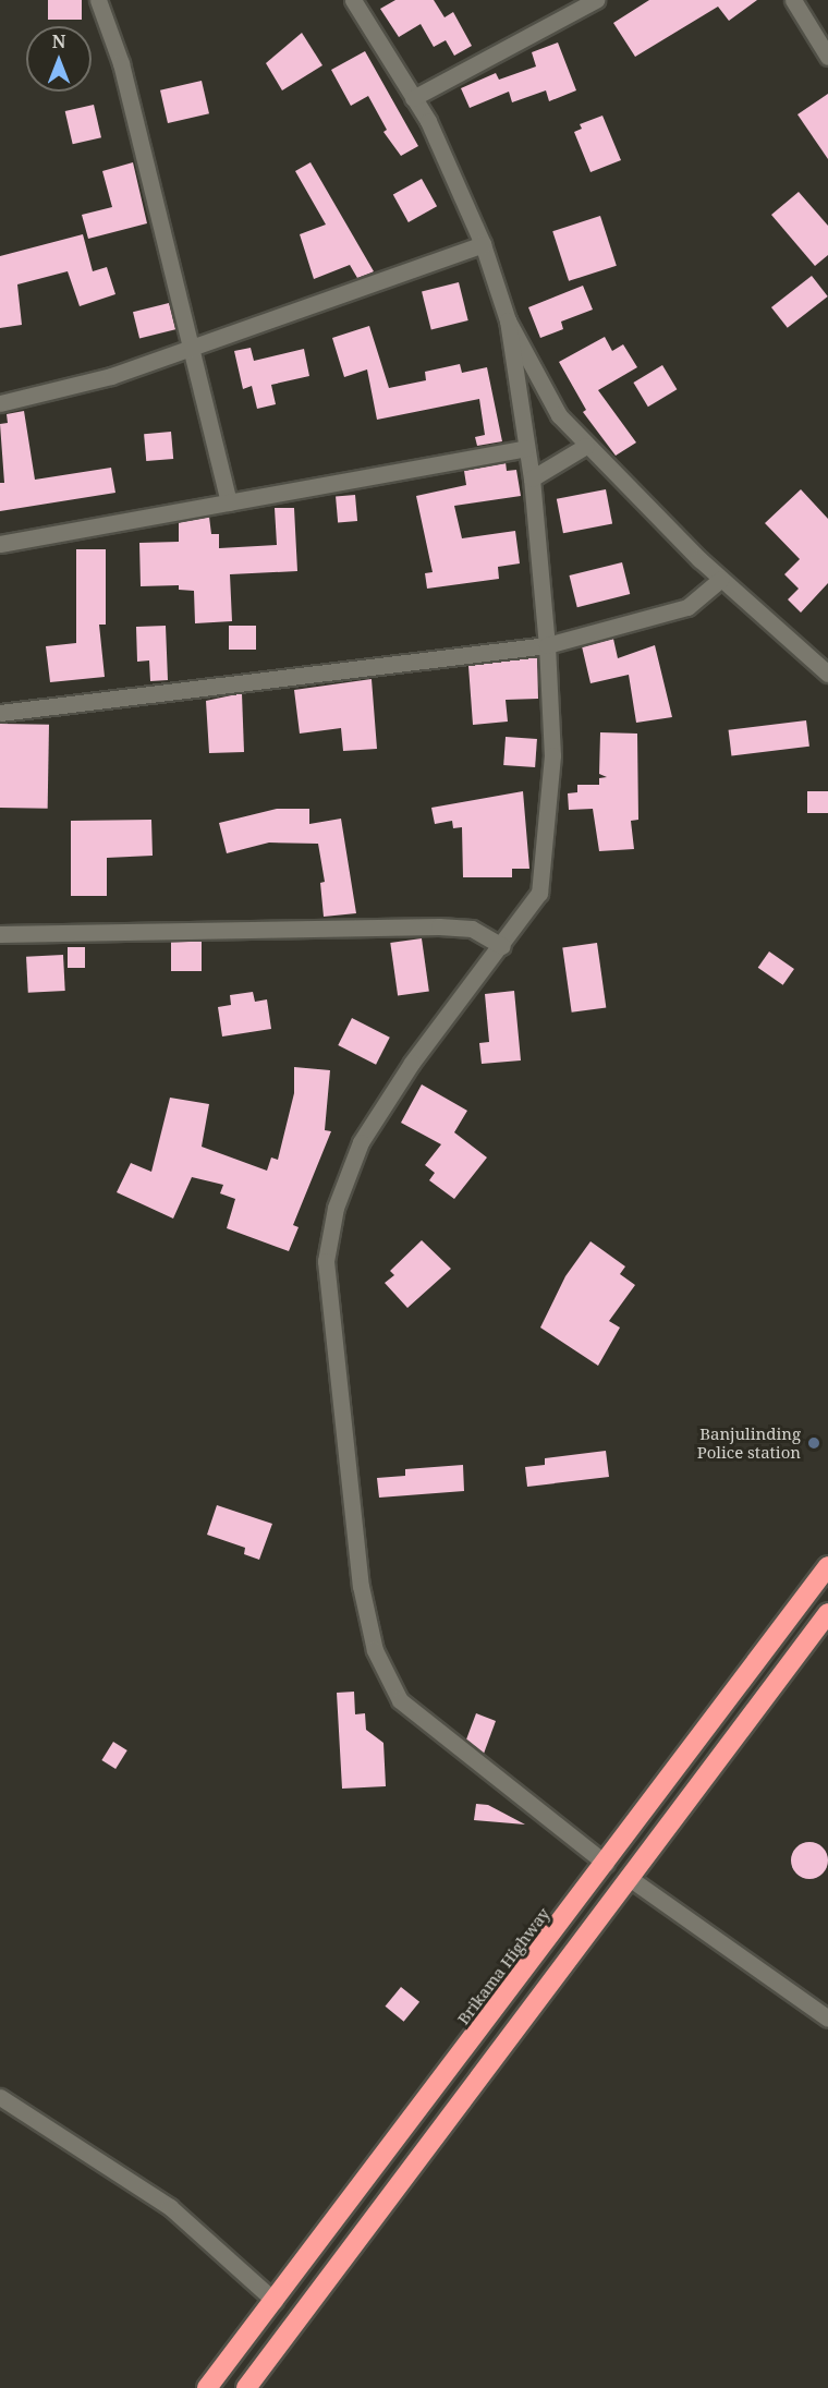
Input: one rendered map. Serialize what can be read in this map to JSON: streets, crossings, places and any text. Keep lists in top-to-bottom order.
{
  "streets": {
    "highway": ["Brikama Highway"]
  },
  "places": ["Banjulinding Police station"],
  "north": "top"
}
